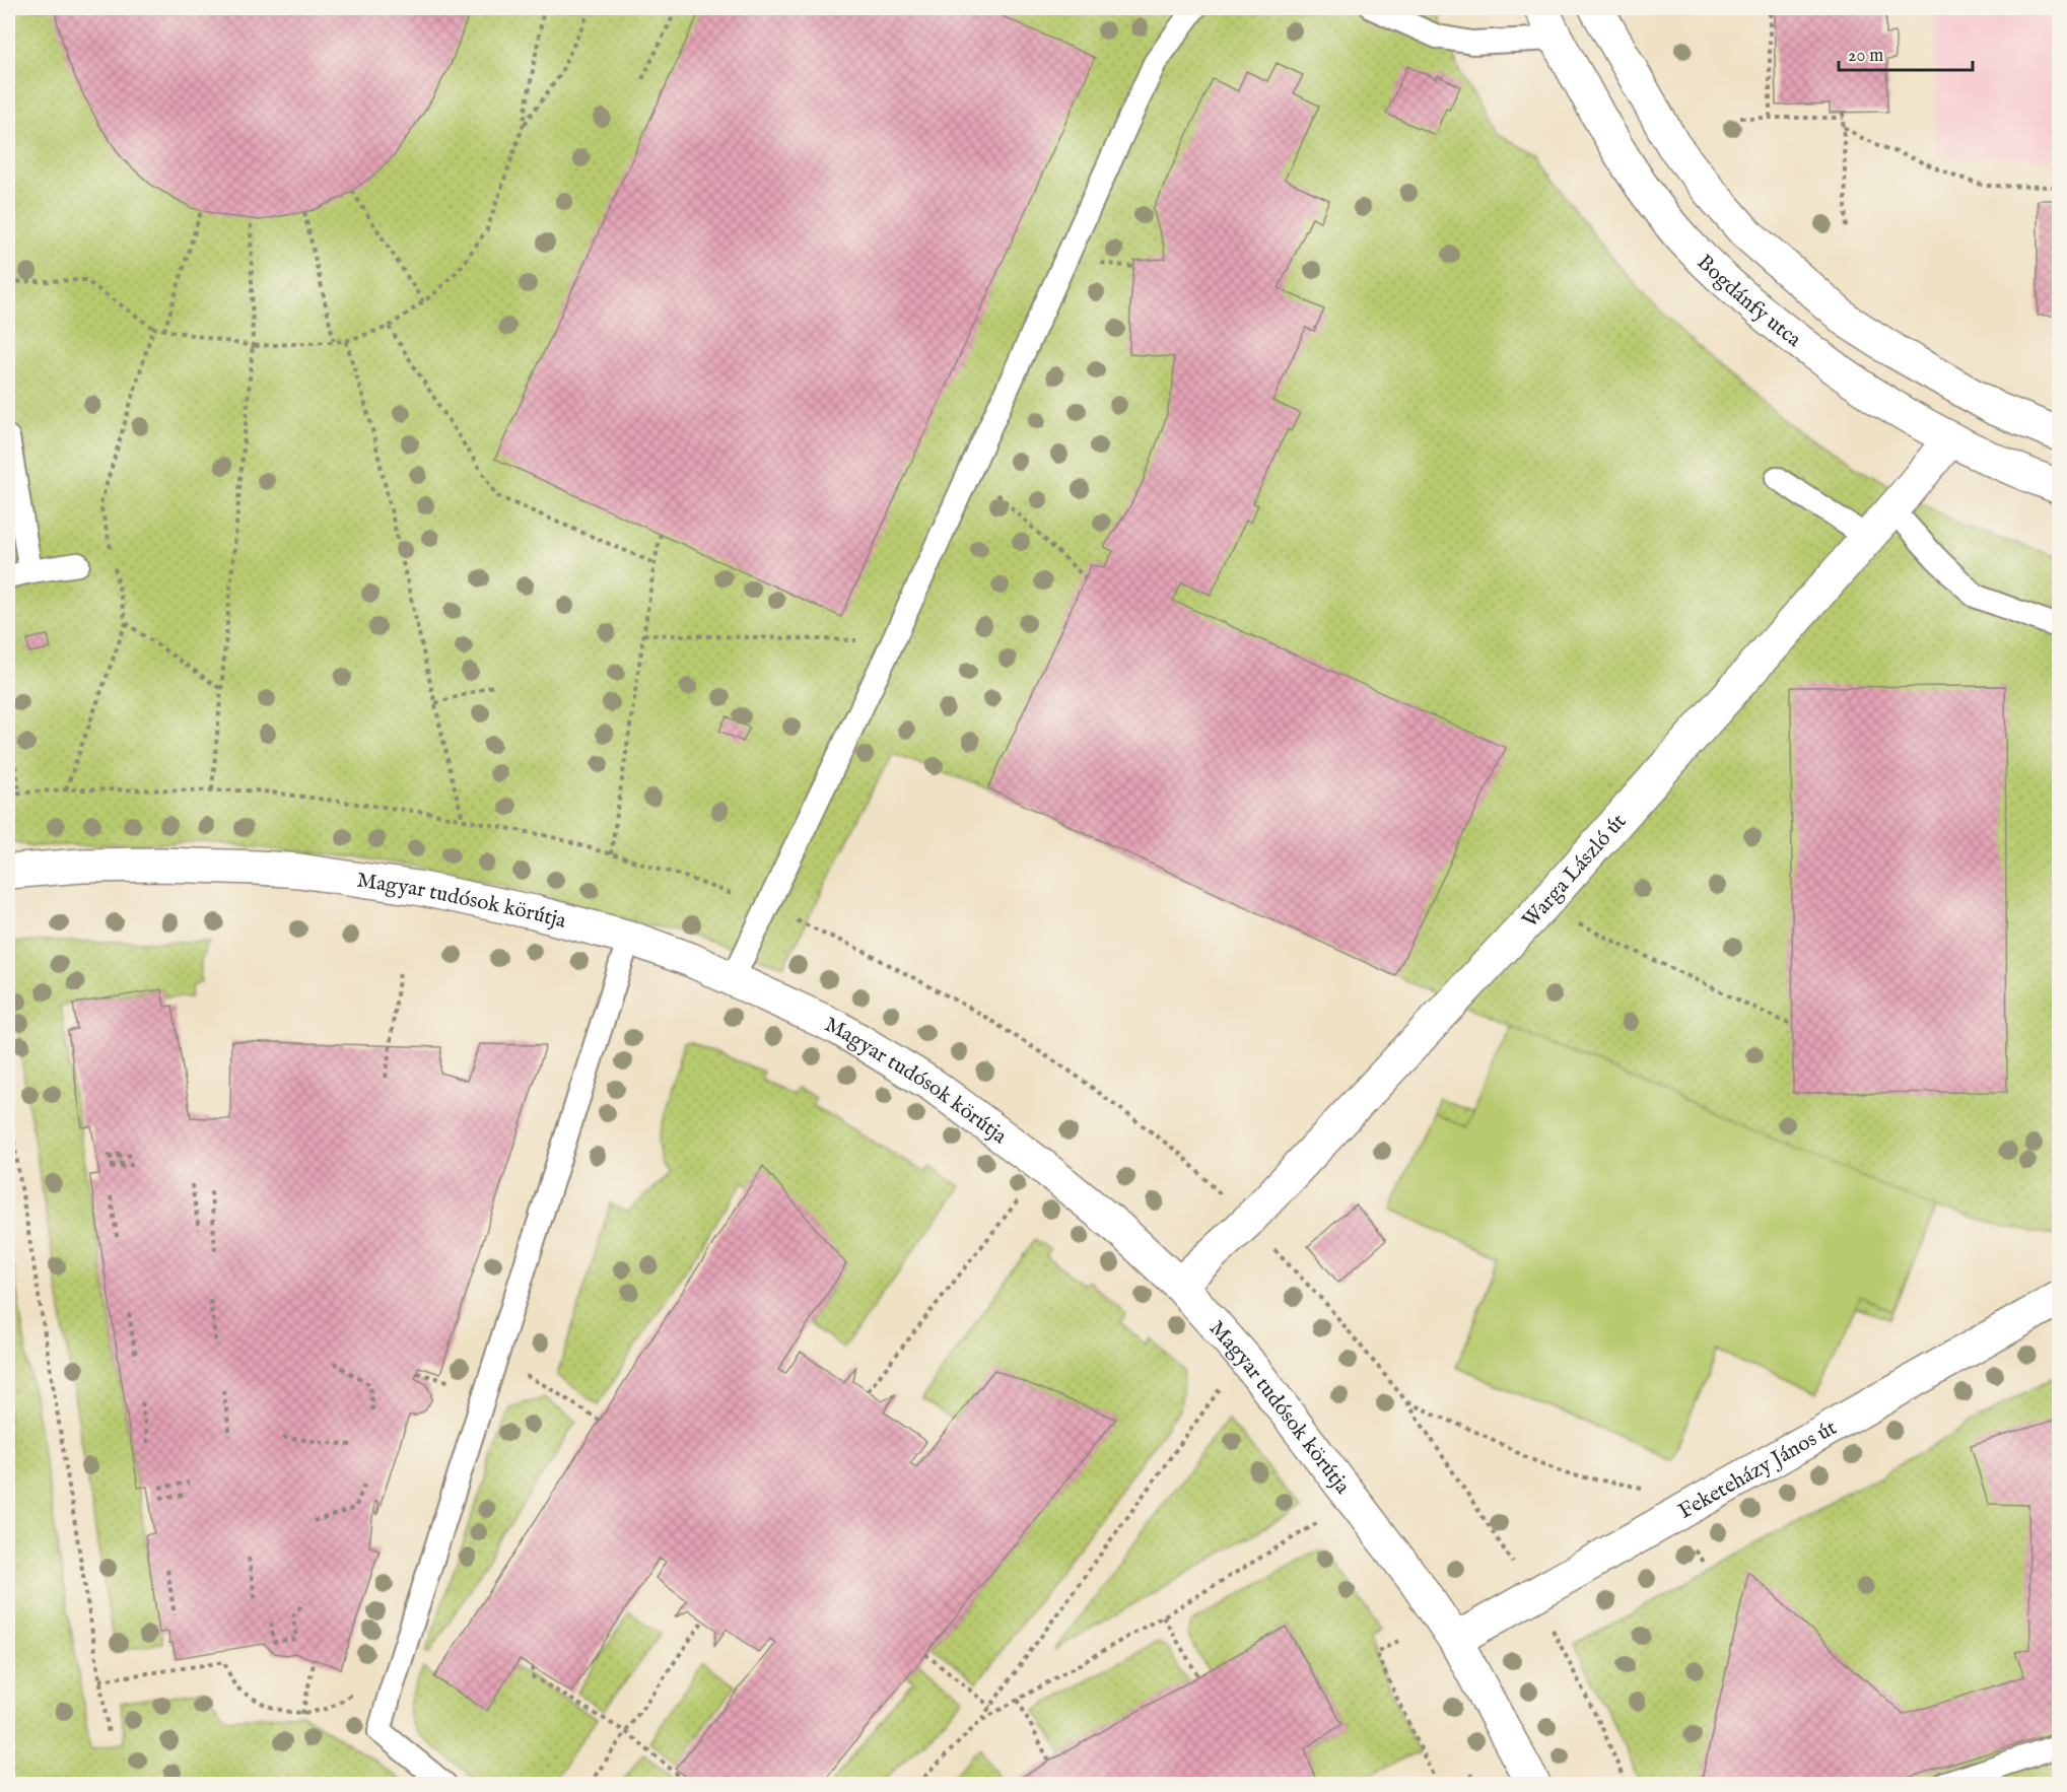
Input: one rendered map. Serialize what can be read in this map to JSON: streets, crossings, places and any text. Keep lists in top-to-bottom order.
{
  "streets": {
    "street": [
      "Bogdánfy utca",
      "Warga László út",
      "Magyar tudósok körútja",
      "Feketeházy János út"
    ]
  },
  "crossings": [
    ["Bogdánfy utca", "Warga László út"],
    ["Warga László út", "Magyar tudósok körútja"],
    ["Magyar tudósok körútja", "Feketeházy János út"]
  ],
  "scale_bar": "20 m"
}
